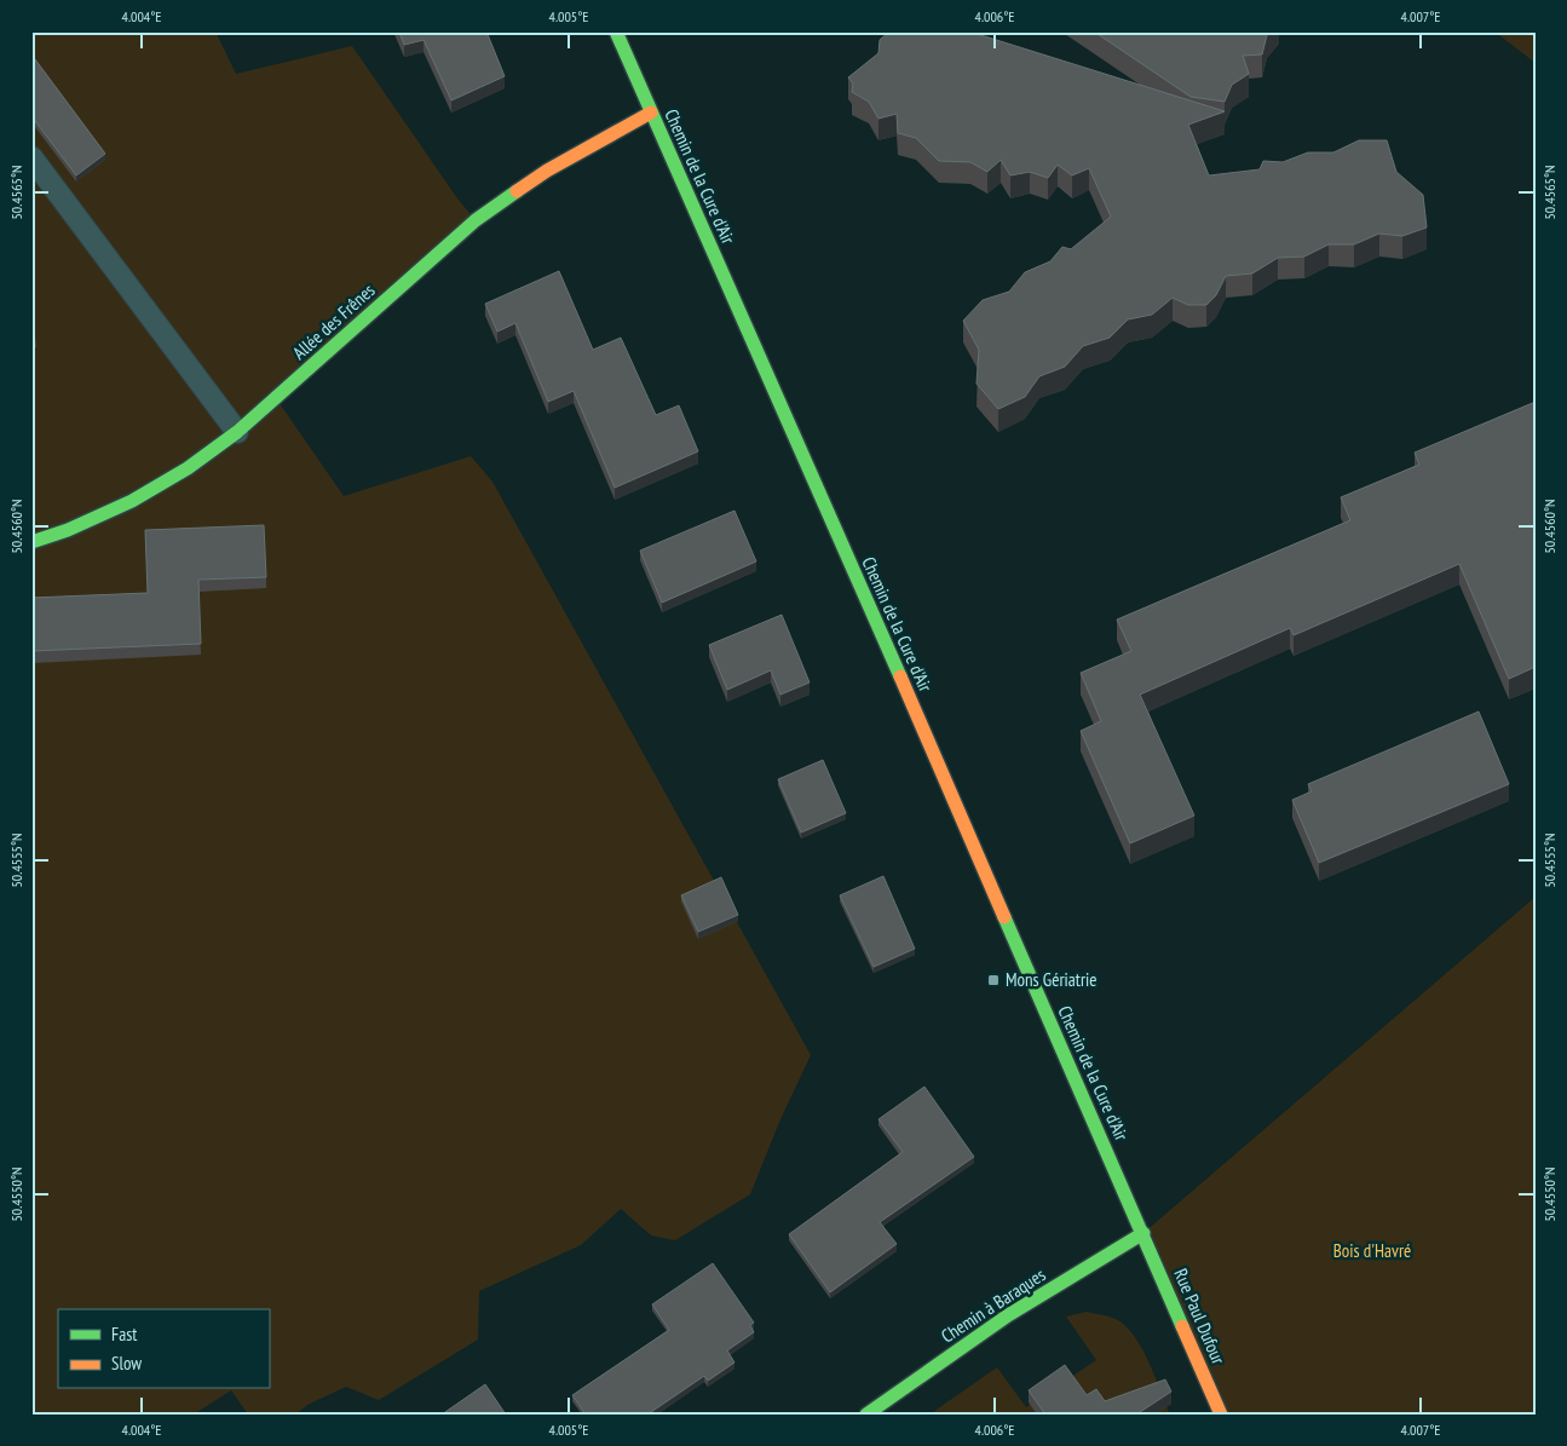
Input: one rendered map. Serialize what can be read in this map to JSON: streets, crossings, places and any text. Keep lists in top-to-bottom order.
{
  "streets": {
    "street": [
      "Chemin de la Cure d'Air",
      "Allée des Frênes",
      "Chemin à Baraques",
      "Rue Paul Dufour"
    ]
  },
  "crossings": [
    ["Chemin de la Cure d'Air", "Allée des Frênes"],
    ["Chemin de la Cure d'Air", "Chemin à Baraques"],
    ["Chemin de la Cure d'Air", "Rue Paul Dufour"],
    ["Chemin à Baraques", "Rue Paul Dufour"]
  ],
  "parks": ["Bois d'Havré"],
  "places": {
    "transit": ["Mons Gériatrie"]
  },
  "legend": ["Fast", "Slow"],
  "coordinates": [
    "4.004°E",
    "4.005°E",
    "4.006°E",
    "4.007°E",
    "50.4565°N",
    "50.4560°N",
    "50.4555°N",
    "50.4550°N"
  ]
}
